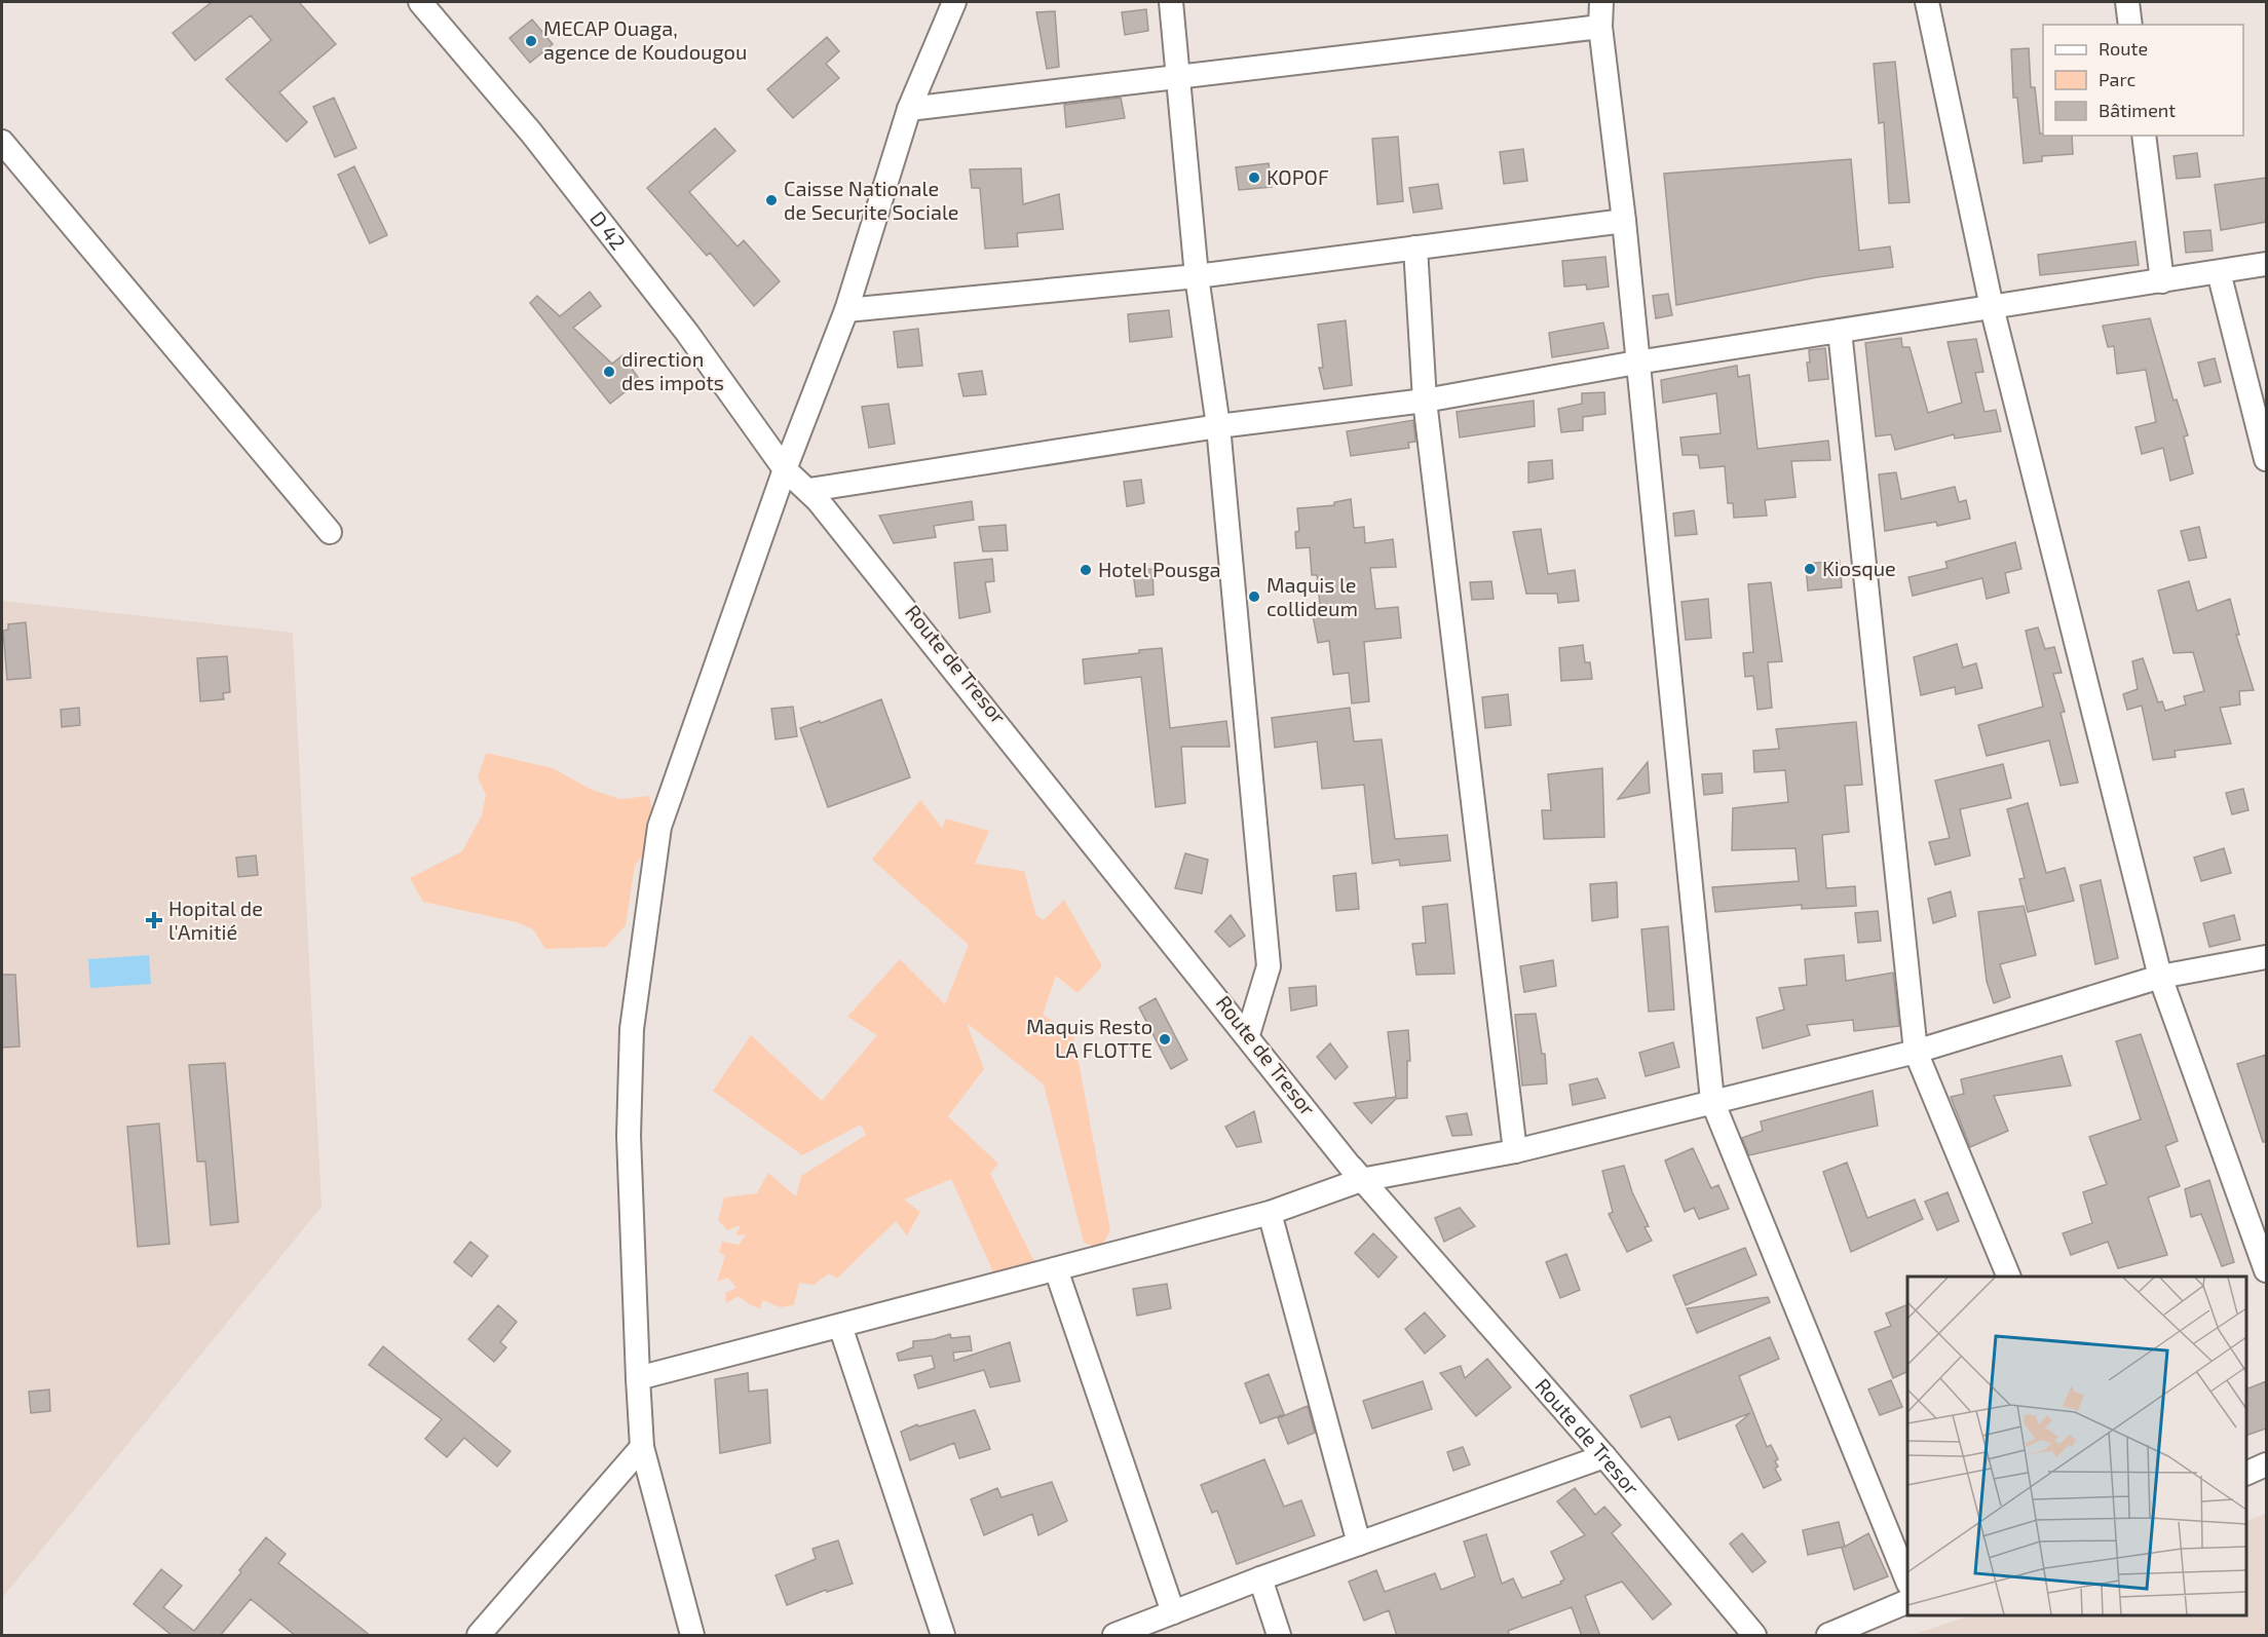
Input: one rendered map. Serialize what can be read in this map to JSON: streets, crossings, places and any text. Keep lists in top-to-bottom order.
{
  "streets": {
    "street": ["D 42", "Route de Tresor"]
  },
  "crossings": [
    ["D 42", "Route de Tresor"]
  ],
  "places": {
    "other": [
      "MECAP Ouaga, agence de Koudougou",
      "KOPOF",
      "Caisse Nationale de Securite Sociale",
      "direction des impots",
      "Kiosque",
      "Hotel Pousga",
      "Maquis le collideum",
      "Maquis Resto LA FLOTTE"
    ],
    "health": ["Hopital de l'Amitié"]
  },
  "legend": ["Route", "Parc", "Bâtiment"]
}
